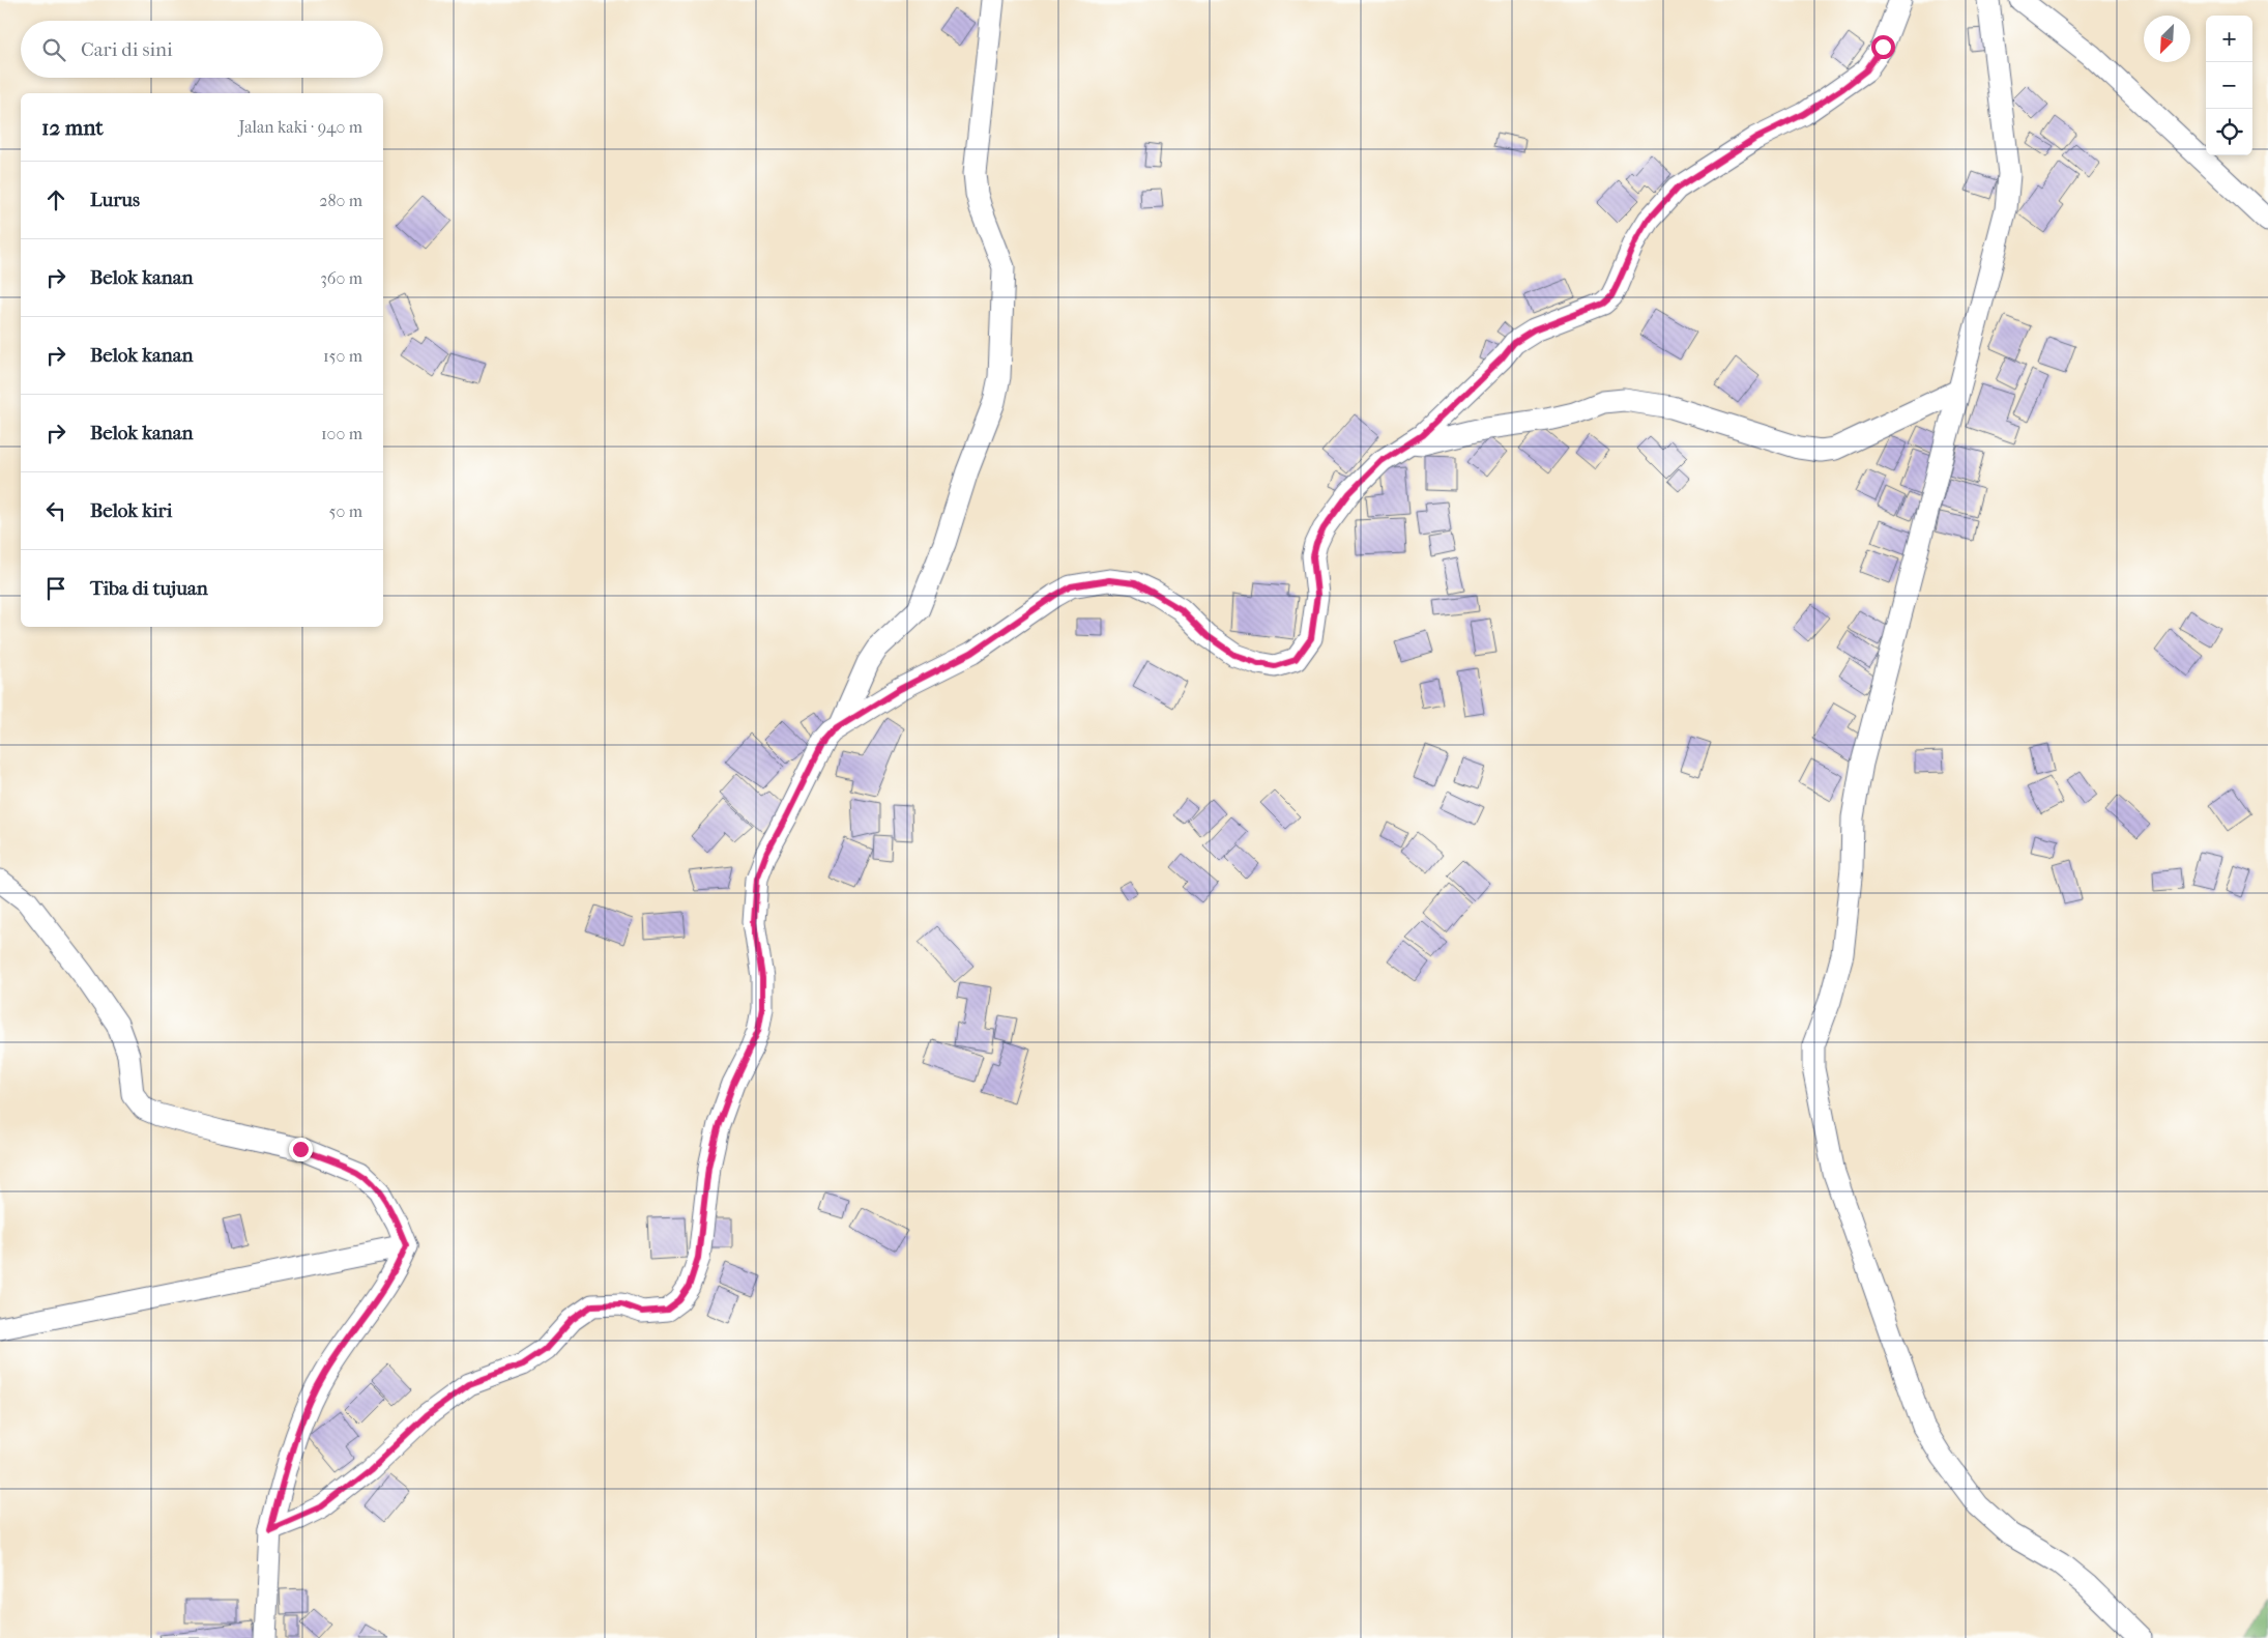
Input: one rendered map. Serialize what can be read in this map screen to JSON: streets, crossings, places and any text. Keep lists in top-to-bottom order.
{
  "north": "bottom left",
  "page": {
    "map_buttons": ["+", "−"],
    "search": "Cari di sini",
    "heading": ["12 mnt", "Jalan kaki · 940 m"],
    "list": [
      ["Lurus", "280 m"],
      ["Belok kanan", "360 m"],
      ["Belok kanan", "150 m"],
      ["Belok kanan", "100 m"],
      ["Belok kiri", "50 m"],
      "Tiba di tujuan"
    ]
  }
}
